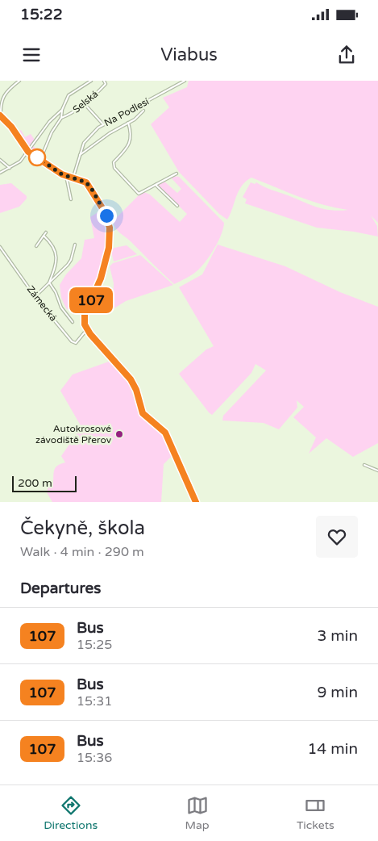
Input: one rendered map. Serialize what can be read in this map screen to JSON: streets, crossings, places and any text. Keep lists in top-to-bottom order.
{
  "streets": {
    "street": ["Selská", "Na Podlesí", "Zámecká"]
  },
  "places": ["Autokrosové závodiště Přerov"],
  "lines": ["bus line 107"],
  "scale_bar": "200 m",
  "page": {
    "status": "15:22",
    "header": "Viabus",
    "on_map": "107",
    "scale": "200 m",
    "heading": [
      ["Čekyně, škola", "Walk · 4 min · 290 m"],
      "Departures"
    ],
    "list": [
      {
        "mark": "107",
        "name": "Bus",
        "note": "15:25",
        "value": "3 min"
      },
      {
        "mark": "107",
        "name": "Bus",
        "note": "15:31",
        "value": "9 min"
      },
      {
        "mark": "107",
        "name": "Bus",
        "note": "15:36",
        "value": "14 min"
      }
    ],
    "tabs": ["Directions", "Map", "Tickets"]
  }
}
